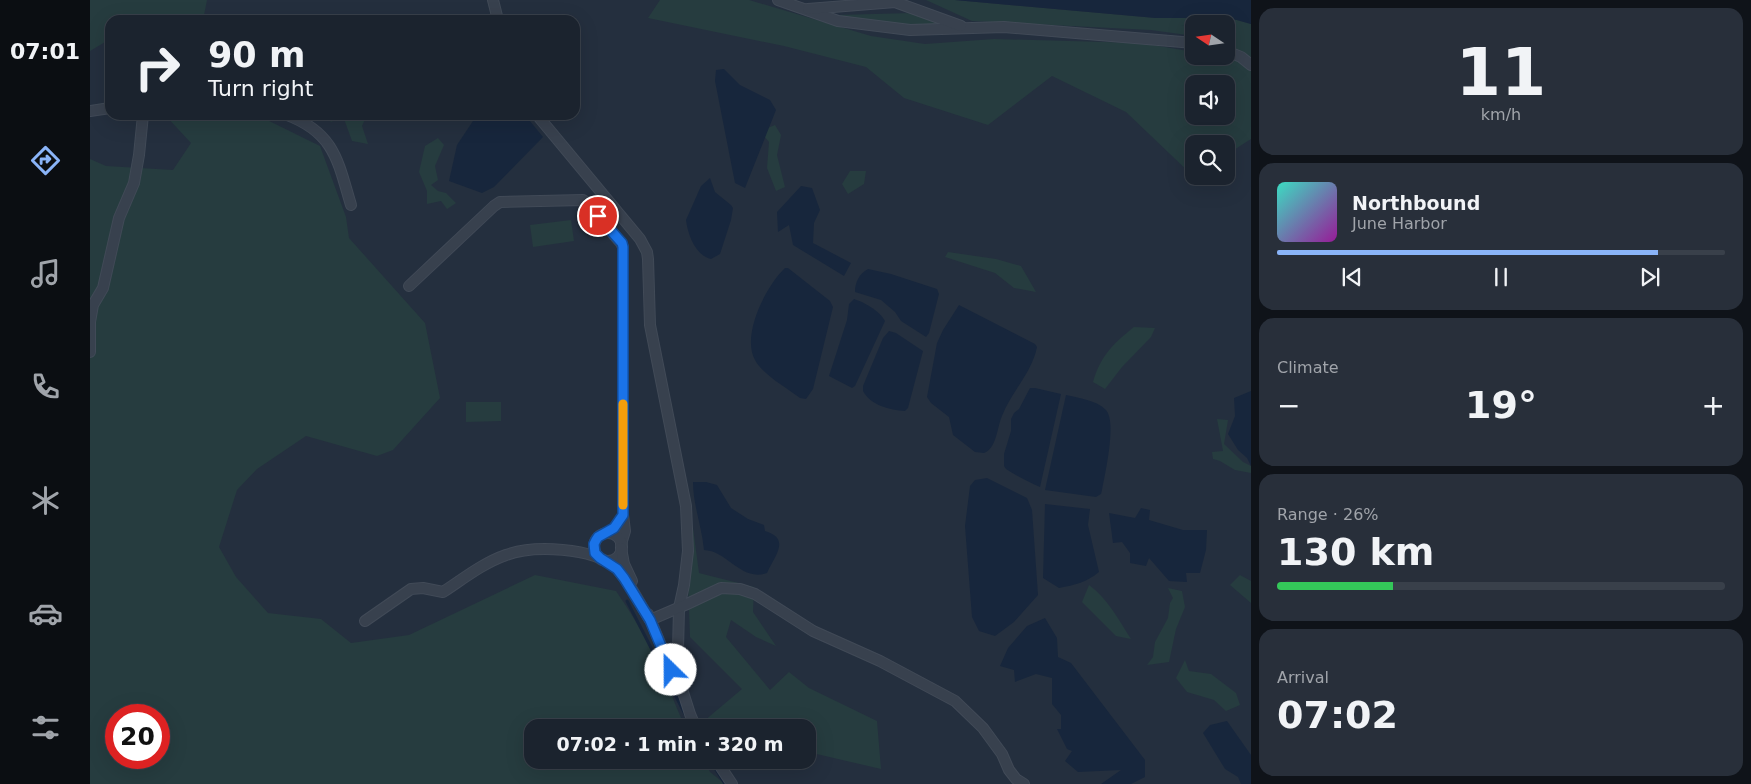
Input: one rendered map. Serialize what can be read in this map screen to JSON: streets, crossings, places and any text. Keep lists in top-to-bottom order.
{
  "north": "left",
  "page": {
    "tabs": "07:01",
    "tile": [
      ["11", "km/h"],
      "Climate",
      ["Range · 26%", "130 km"],
      ["Arrival", "07:02"]
    ],
    "turn": ["90 m", "Turn right"],
    "song": ["Northbound", "June Harbor"],
    "heat": ["−", "19°", "+"],
    "limit": "20",
    "trip": "07:02 · 1 min · 320 m"
  }
}
